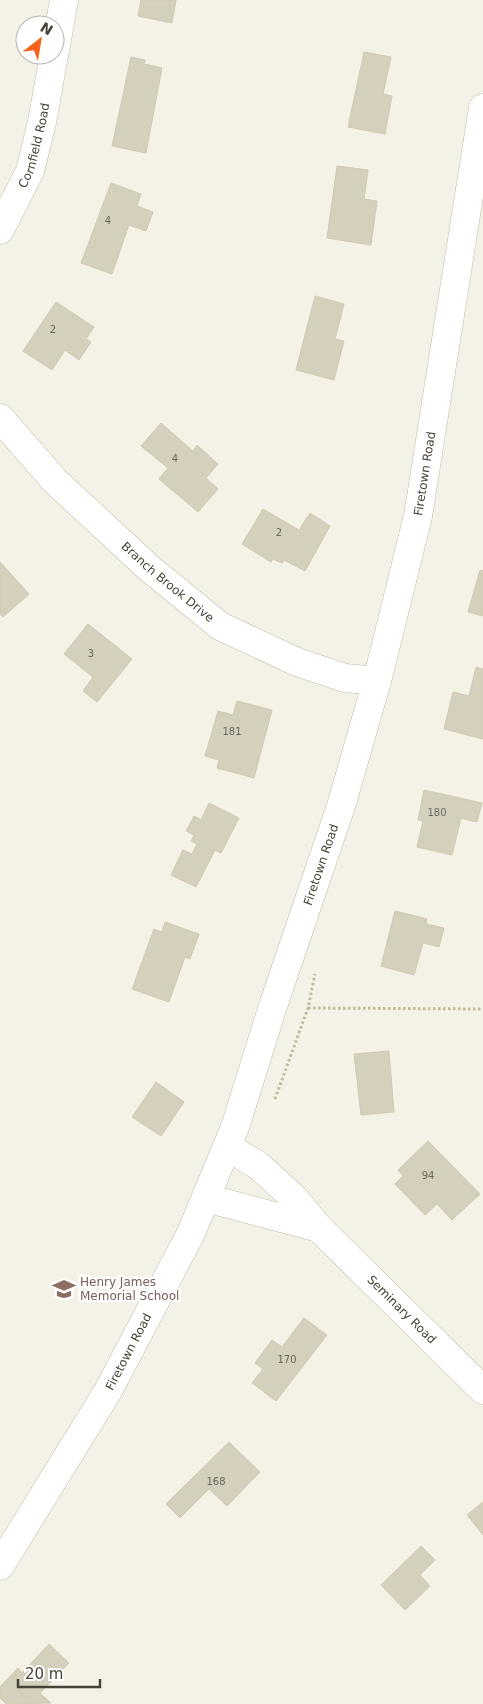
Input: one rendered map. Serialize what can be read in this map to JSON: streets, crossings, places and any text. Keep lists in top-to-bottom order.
{
  "streets": {
    "street": [
      "Cornfield Road",
      "Firetown Road",
      "Branch Brook Drive",
      "Seminary Road"
    ]
  },
  "crossings": [
    ["Firetown Road", "Branch Brook Drive"],
    ["Firetown Road", "Seminary Road"]
  ],
  "places": {
    "school or university": ["Henry James Memorial School"]
  },
  "house_numbers": [
    "4",
    "2",
    "4",
    "2",
    "3",
    "181",
    "180",
    "94",
    "170",
    "168"
  ],
  "scale_bar": "20 m",
  "north": "top right"
}
